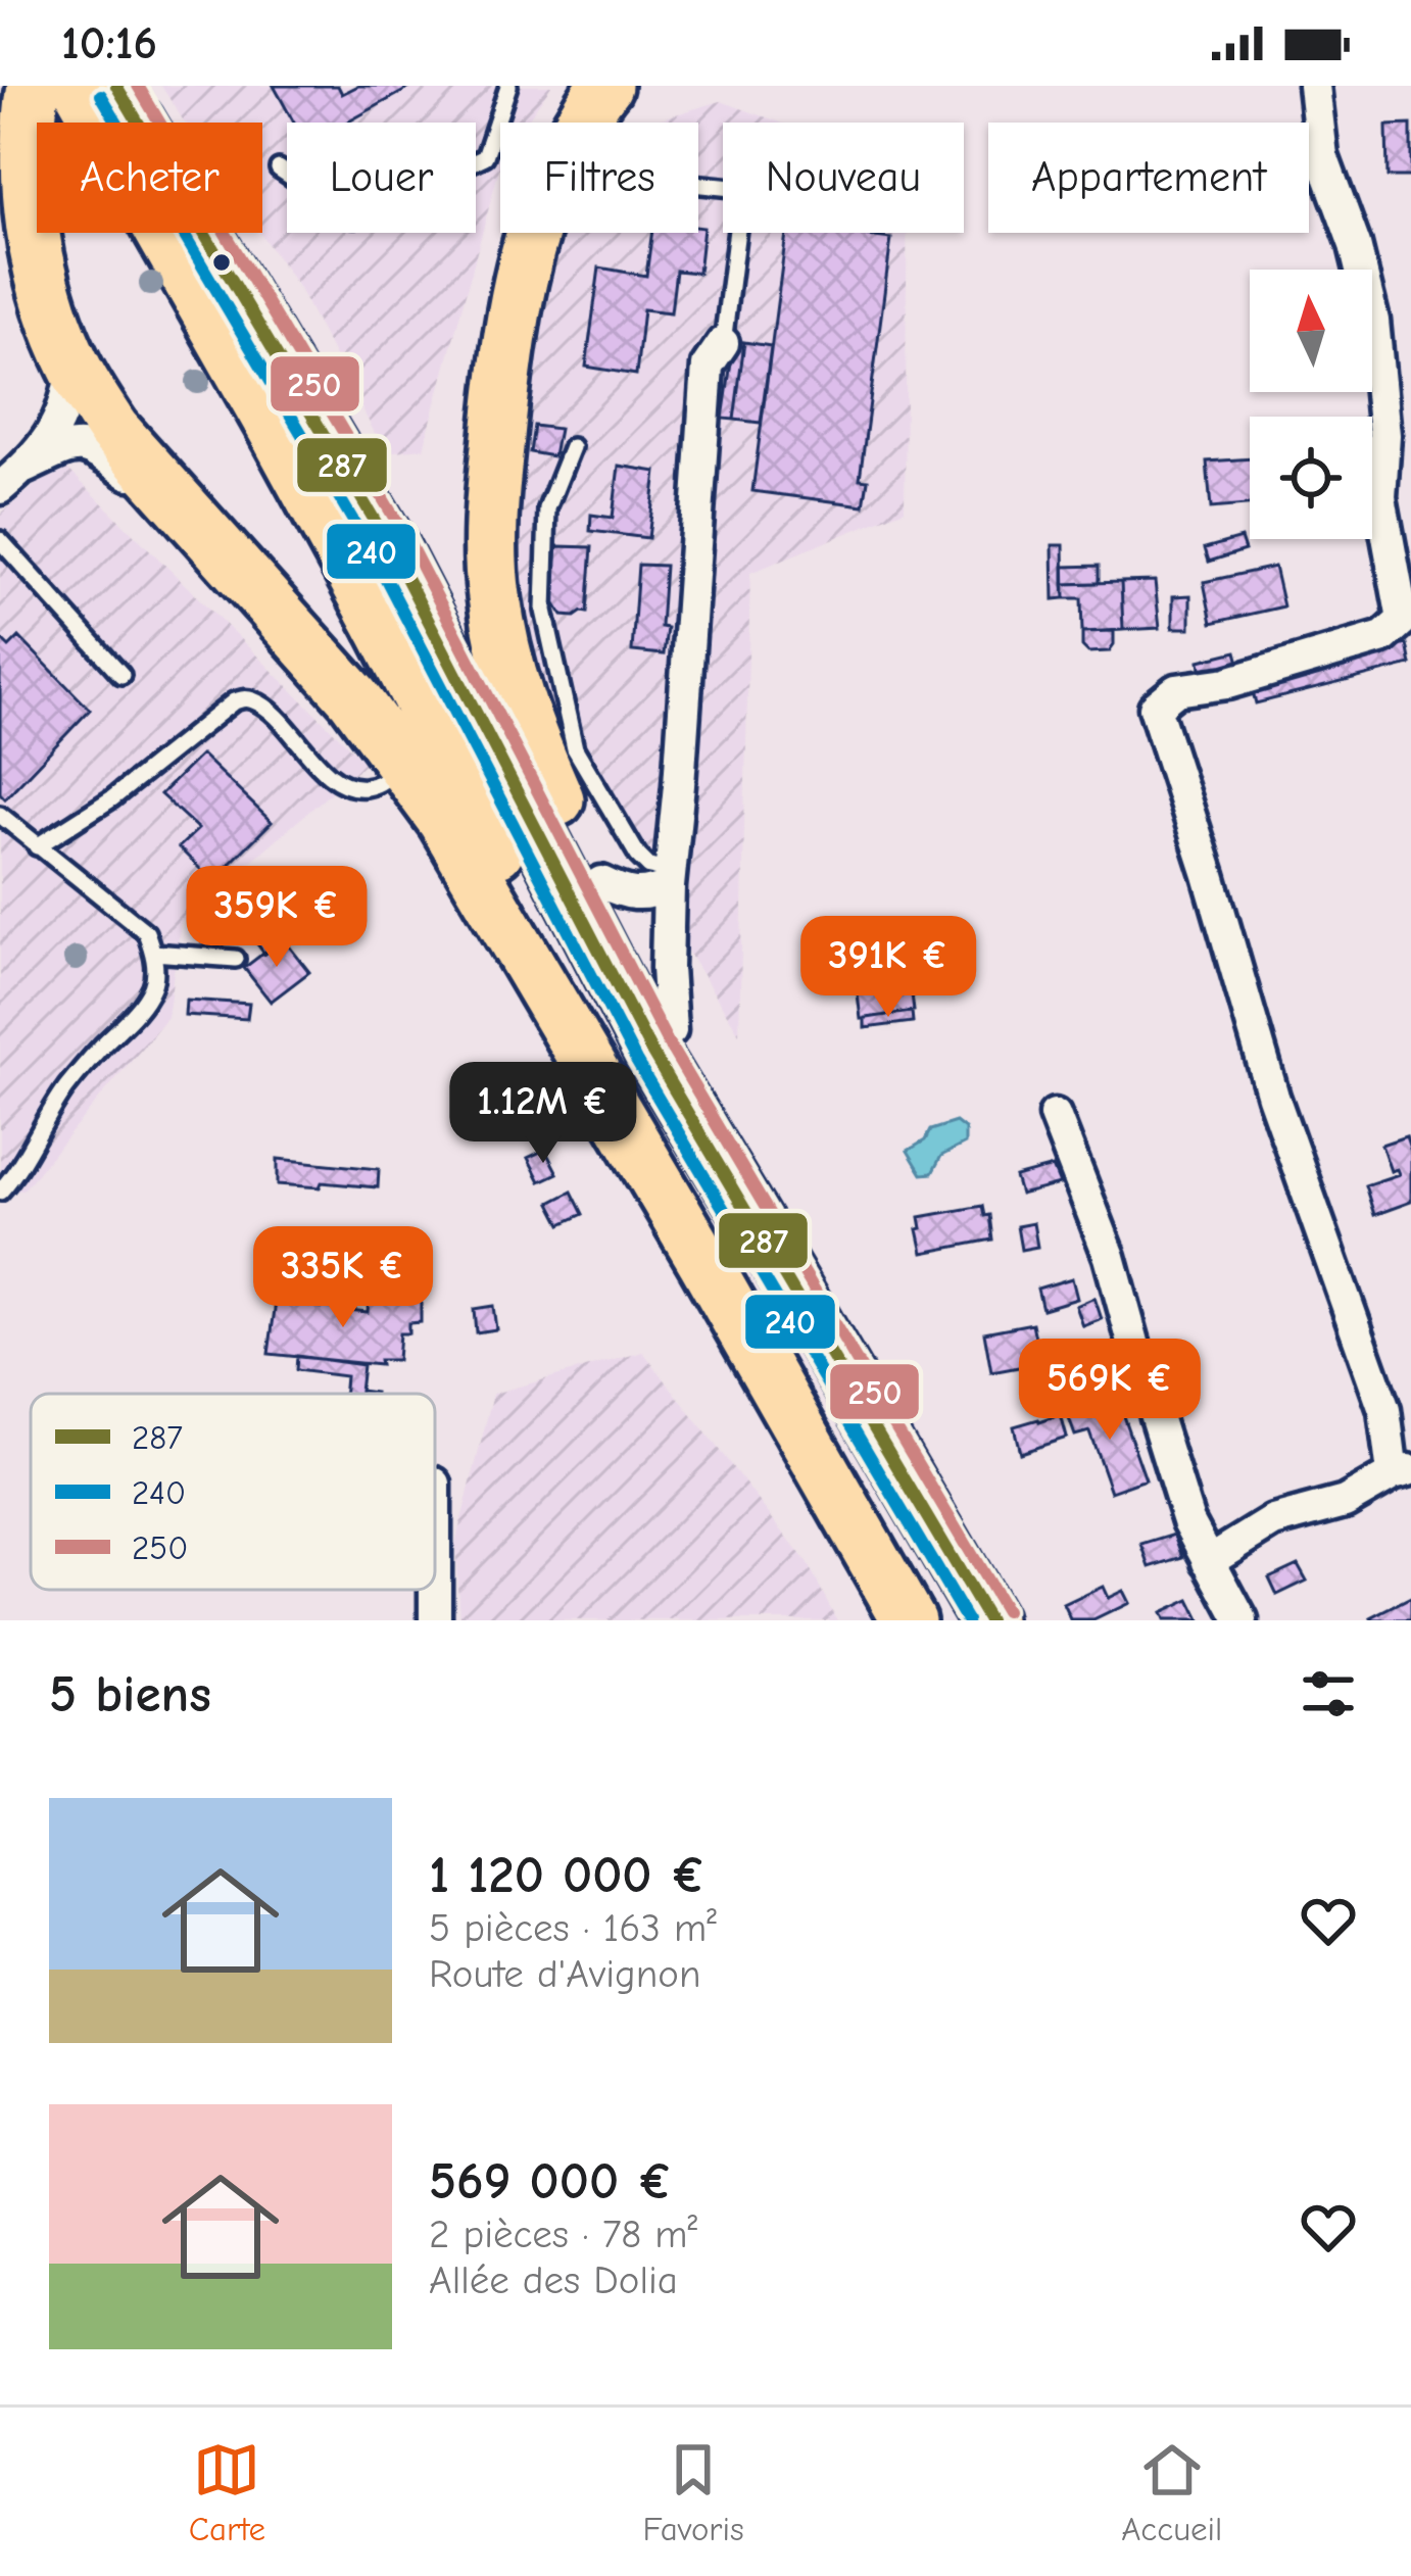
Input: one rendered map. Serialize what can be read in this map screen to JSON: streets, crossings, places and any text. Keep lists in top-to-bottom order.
{
  "lines": ["transit line 287", "transit line 250", "transit line 240"],
  "legend": ["287", "240", "250"],
  "north": "top",
  "page": {
    "status": "10:16",
    "chip": [
      "Acheter",
      "Louer",
      "Filtres",
      "Nouveau",
      "Appartement"
    ],
    "price": [
      "359K €",
      "391K €",
      "1.12M €",
      "335K €",
      "569K €"
    ],
    "heading": "5 biens",
    "list": [
      {
        "name": "1 120 000 €",
        "note": "5 pièces · 163 m² · Route d'Avignon"
      },
      {
        "name": "569 000 €",
        "note": "2 pièces · 78 m² · Allée des Dolia"
      }
    ],
    "tabs": ["Carte", "Favoris", "Accueil"]
  }
}
